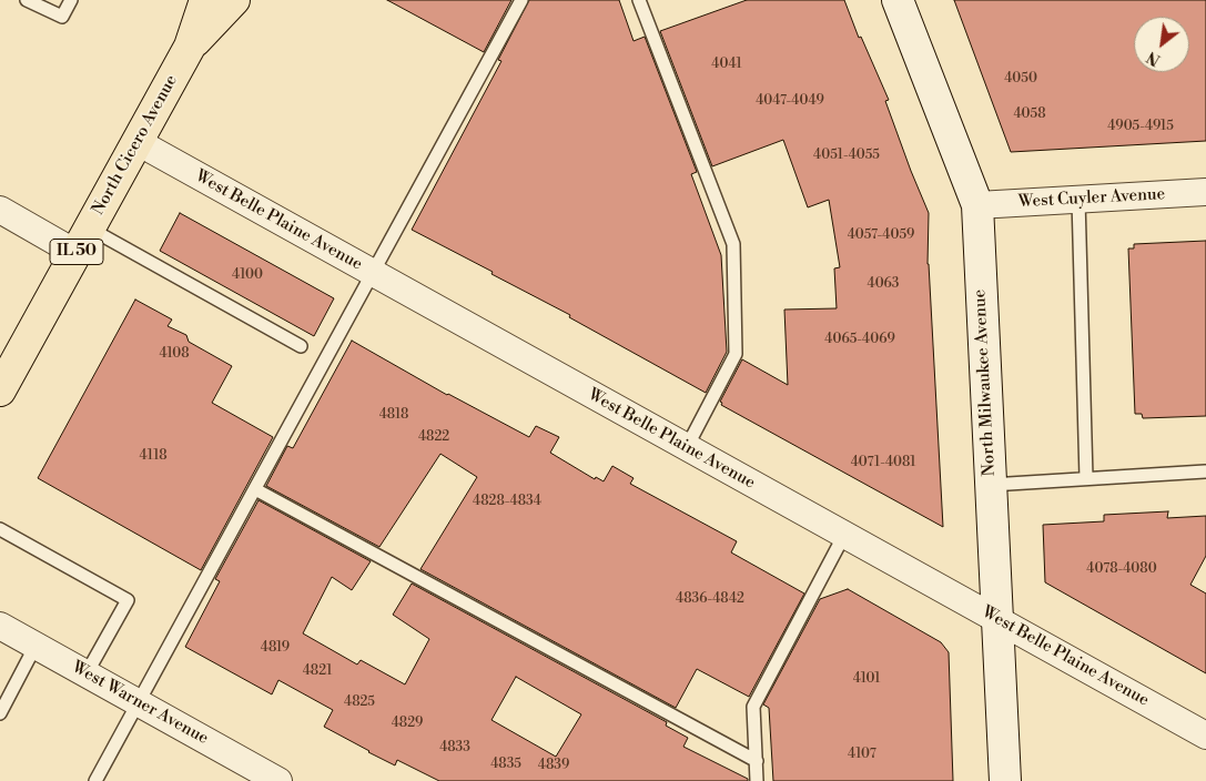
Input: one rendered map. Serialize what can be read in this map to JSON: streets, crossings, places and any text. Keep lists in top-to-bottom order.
{
  "streets": {
    "main road": ["North Cicero Avenue", "IL 50", "North Milwaukee Avenue"],
    "street": ["West Cuyler Avenue", "West Belle Plaine Avenue", "West Warner Avenue"]
  },
  "crossings": [
    ["North Cicero Avenue", "West Belle Plaine Avenue"],
    ["West Cuyler Avenue", "North Milwaukee Avenue"],
    ["West Belle Plaine Avenue", "North Milwaukee Avenue"]
  ],
  "house_numbers": [
    "4041",
    "4050",
    "4047-4049",
    "4058",
    "4905-4915",
    "4051-4055",
    "4057-4059",
    "4100",
    "4063",
    "4065-4069",
    "4108",
    "4818",
    "4822",
    "4118",
    "4071-4081",
    "4828-4834",
    "4078-4080",
    "4836-4842",
    "4819",
    "4821",
    "4101",
    "4825",
    "4829",
    "4833",
    "4107",
    "4835",
    "4839"
  ],
  "north": "bottom left"
}
